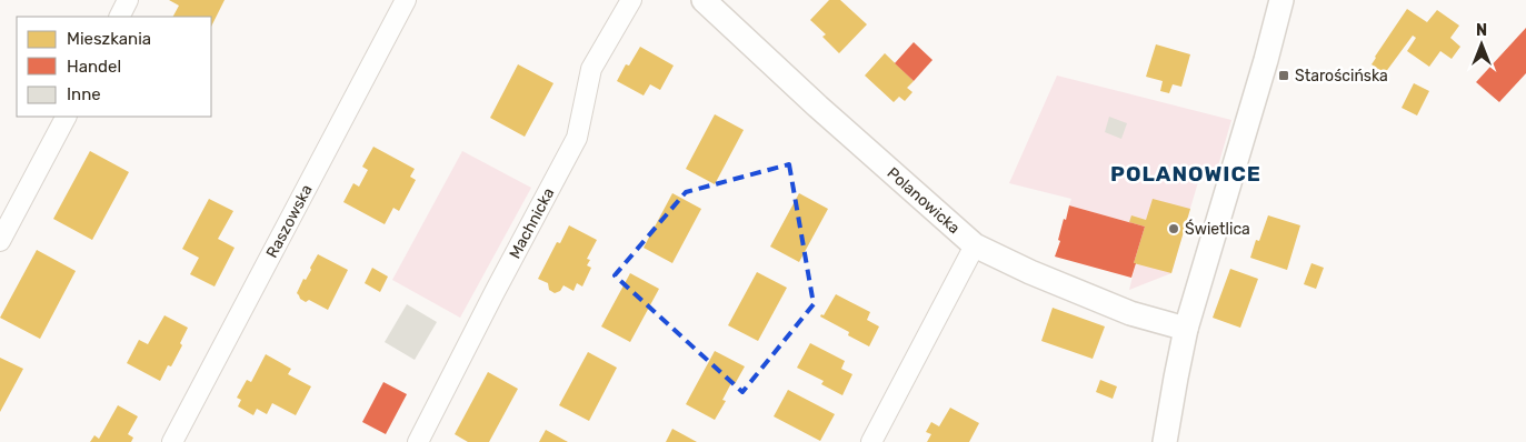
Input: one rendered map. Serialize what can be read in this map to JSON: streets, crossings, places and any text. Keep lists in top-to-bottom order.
{
  "streets": {
    "street": ["Polanowicka", "Raszowska", "Machnicka"]
  },
  "districts": ["POLANOWICE"],
  "places": {
    "transit": ["Starościńska"],
    "other": ["Świetlica"]
  },
  "legend": ["Mieszkania", "Handel", "Inne"],
  "north": "top"
}
